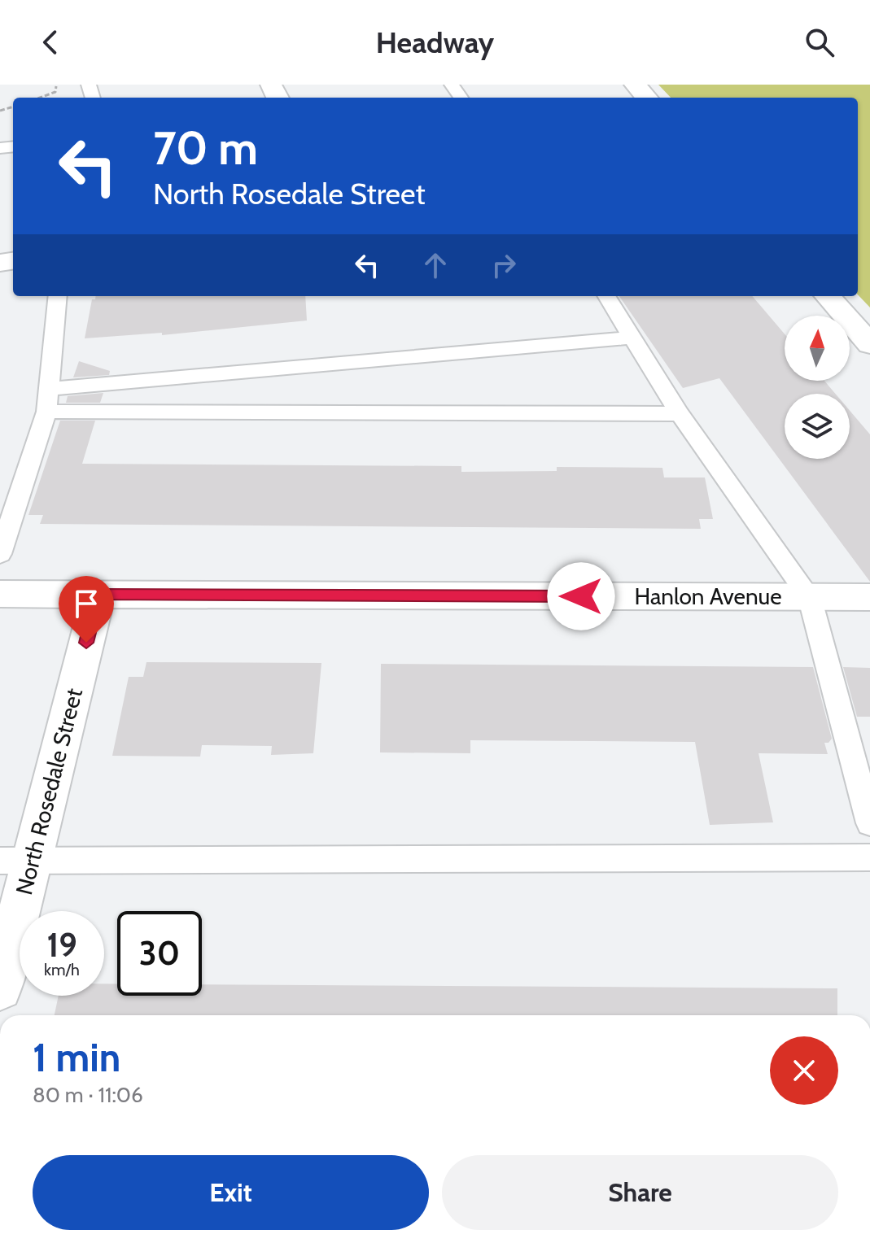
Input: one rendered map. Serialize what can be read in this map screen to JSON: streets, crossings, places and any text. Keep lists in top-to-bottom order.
{
  "streets": {
    "street": ["Hanlon Avenue", "North Rosedale Street"]
  },
  "crossings": [
    ["Hanlon Avenue", "North Rosedale Street"]
  ],
  "north": "top",
  "page": {
    "header": "Headway",
    "turn": ["70 m", "North Rosedale Street"],
    "speed": "19 km/h",
    "limit": "30",
    "heading": ["1 min", "80 m · 11:06"],
    "buttons": ["Exit", "Share"]
  }
}
